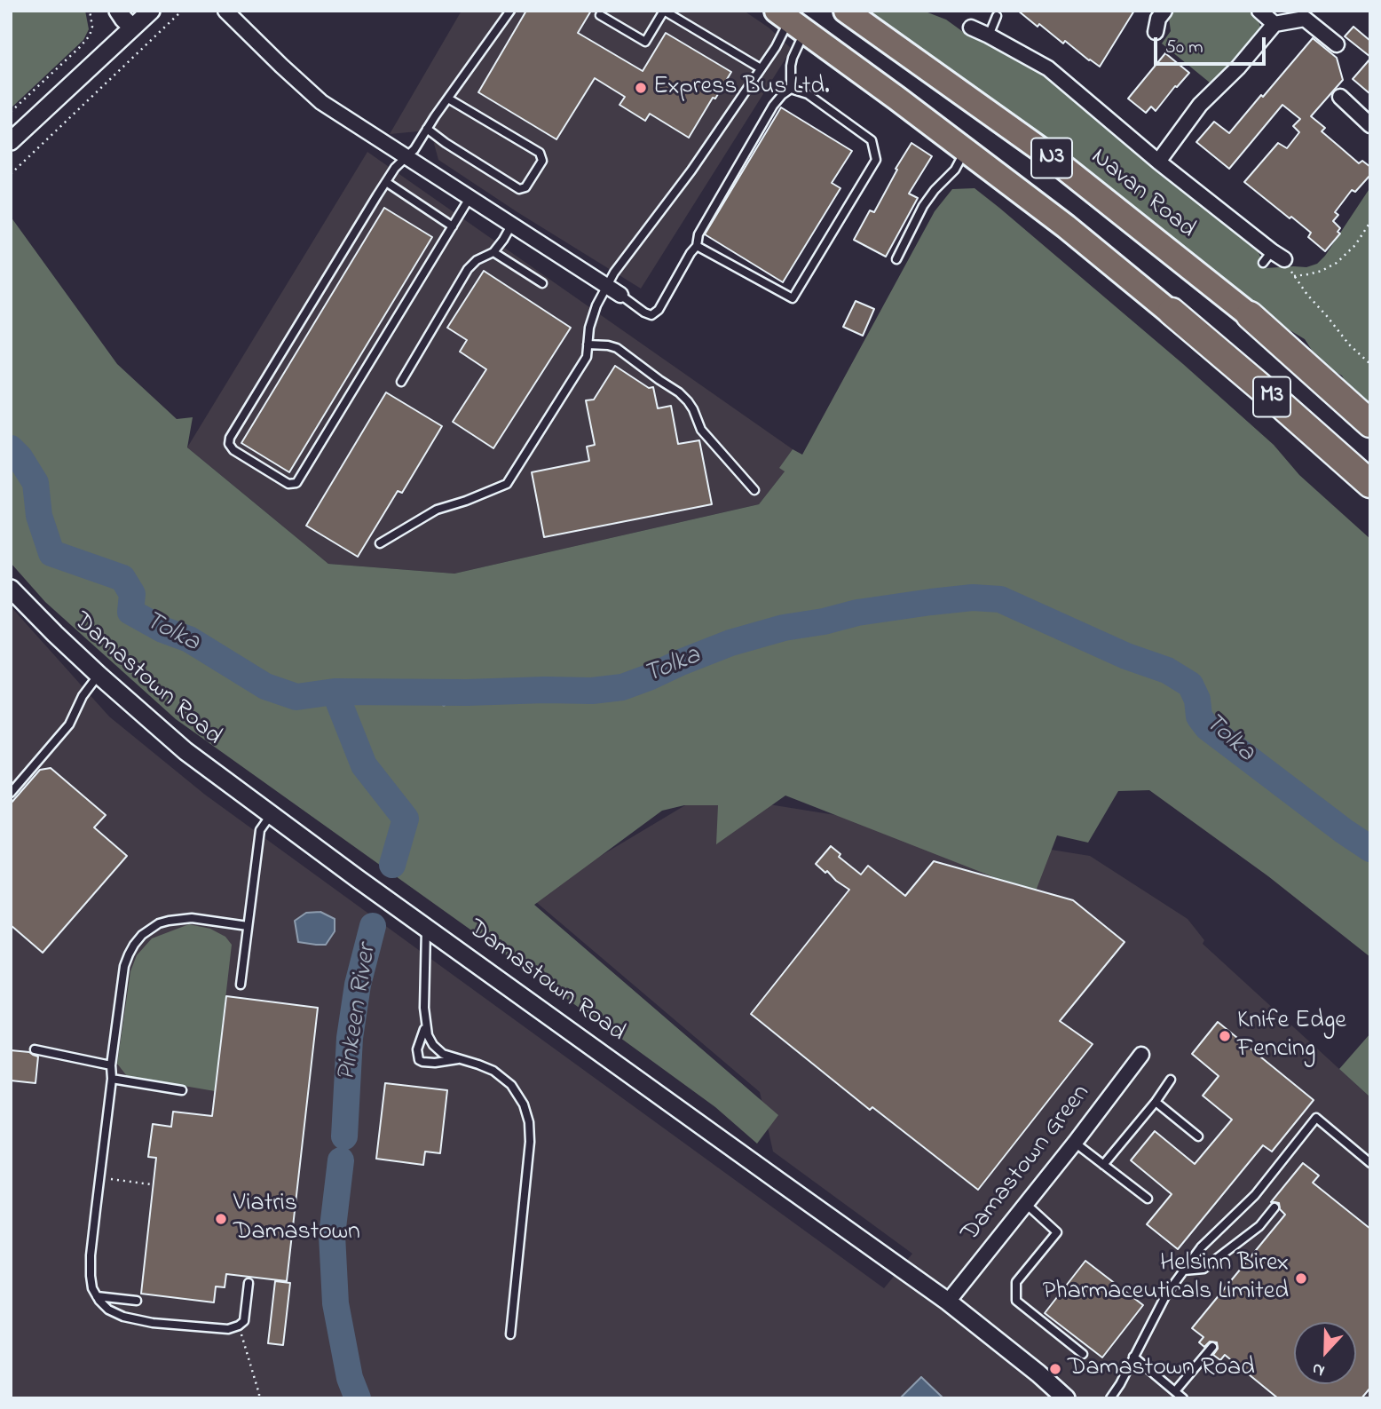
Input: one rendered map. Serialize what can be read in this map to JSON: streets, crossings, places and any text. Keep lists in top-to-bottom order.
{
  "streets": {
    "highway": ["N3", "Navan Road", "M3"],
    "street": ["Damastown Road", "Damastown Green"]
  },
  "crossings": [
    ["N3", "M3"],
    ["Navan Road", "M3"],
    ["Damastown Road", "Damastown Green"]
  ],
  "water": ["Tolka", "Pinkeen River"],
  "places": [
    "Express Bus Ltd.",
    "Knife Edge Fencing",
    "Viatris Damastown",
    "Helsinn Birex Pharmaceuticals Limited",
    "Damastown Road"
  ],
  "scale_bar": "50 m",
  "north": "bottom"
}
